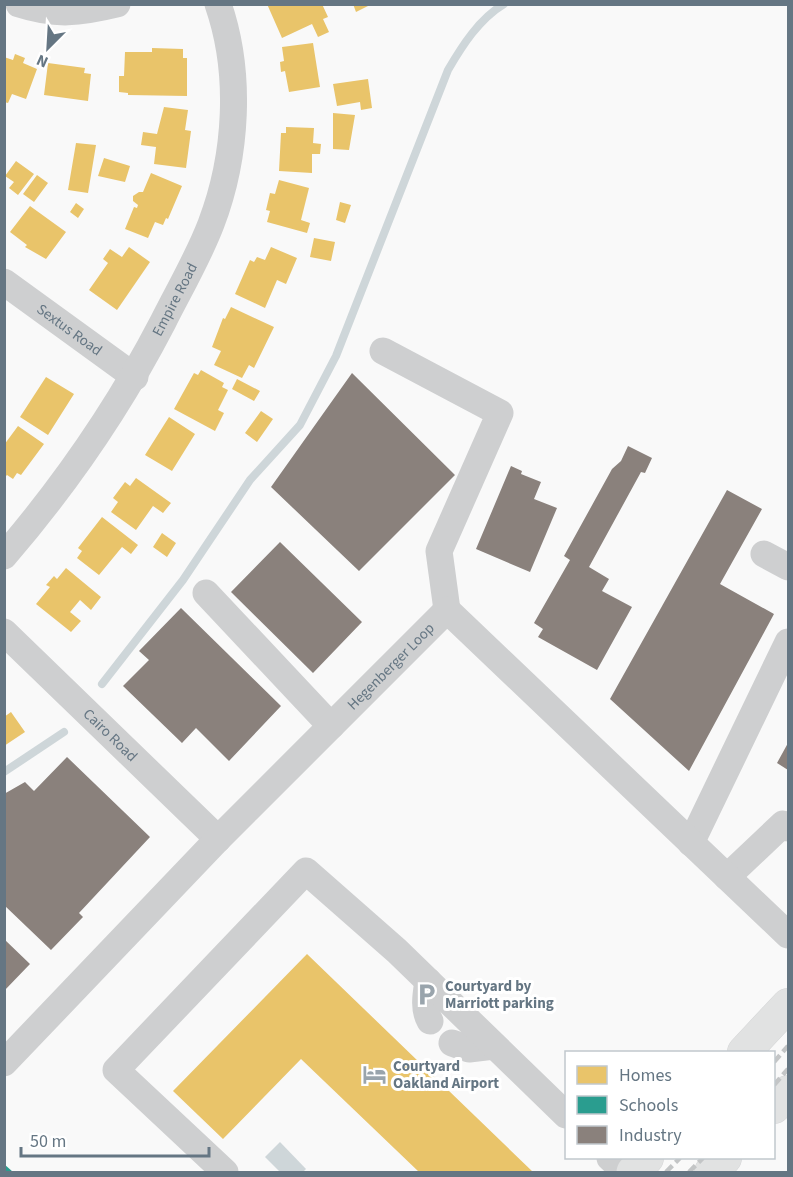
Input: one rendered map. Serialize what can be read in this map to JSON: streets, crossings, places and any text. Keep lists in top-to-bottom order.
{
  "streets": {
    "street": [
      "Empire Road",
      "Sextus Road",
      "Hegenberger Loop",
      "Cairo Road"
    ]
  },
  "crossings": [
    ["Empire Road", "Sextus Road"],
    ["Hegenberger Loop", "Cairo Road"]
  ],
  "places": {
    "parking": ["Courtyard by Marriott parking"],
    "hotel": ["Courtyard Oakland Airport"]
  },
  "legend": ["Homes", "Schools", "Industry"],
  "scale_bar": "50 m",
  "north": "bottom left"
}
